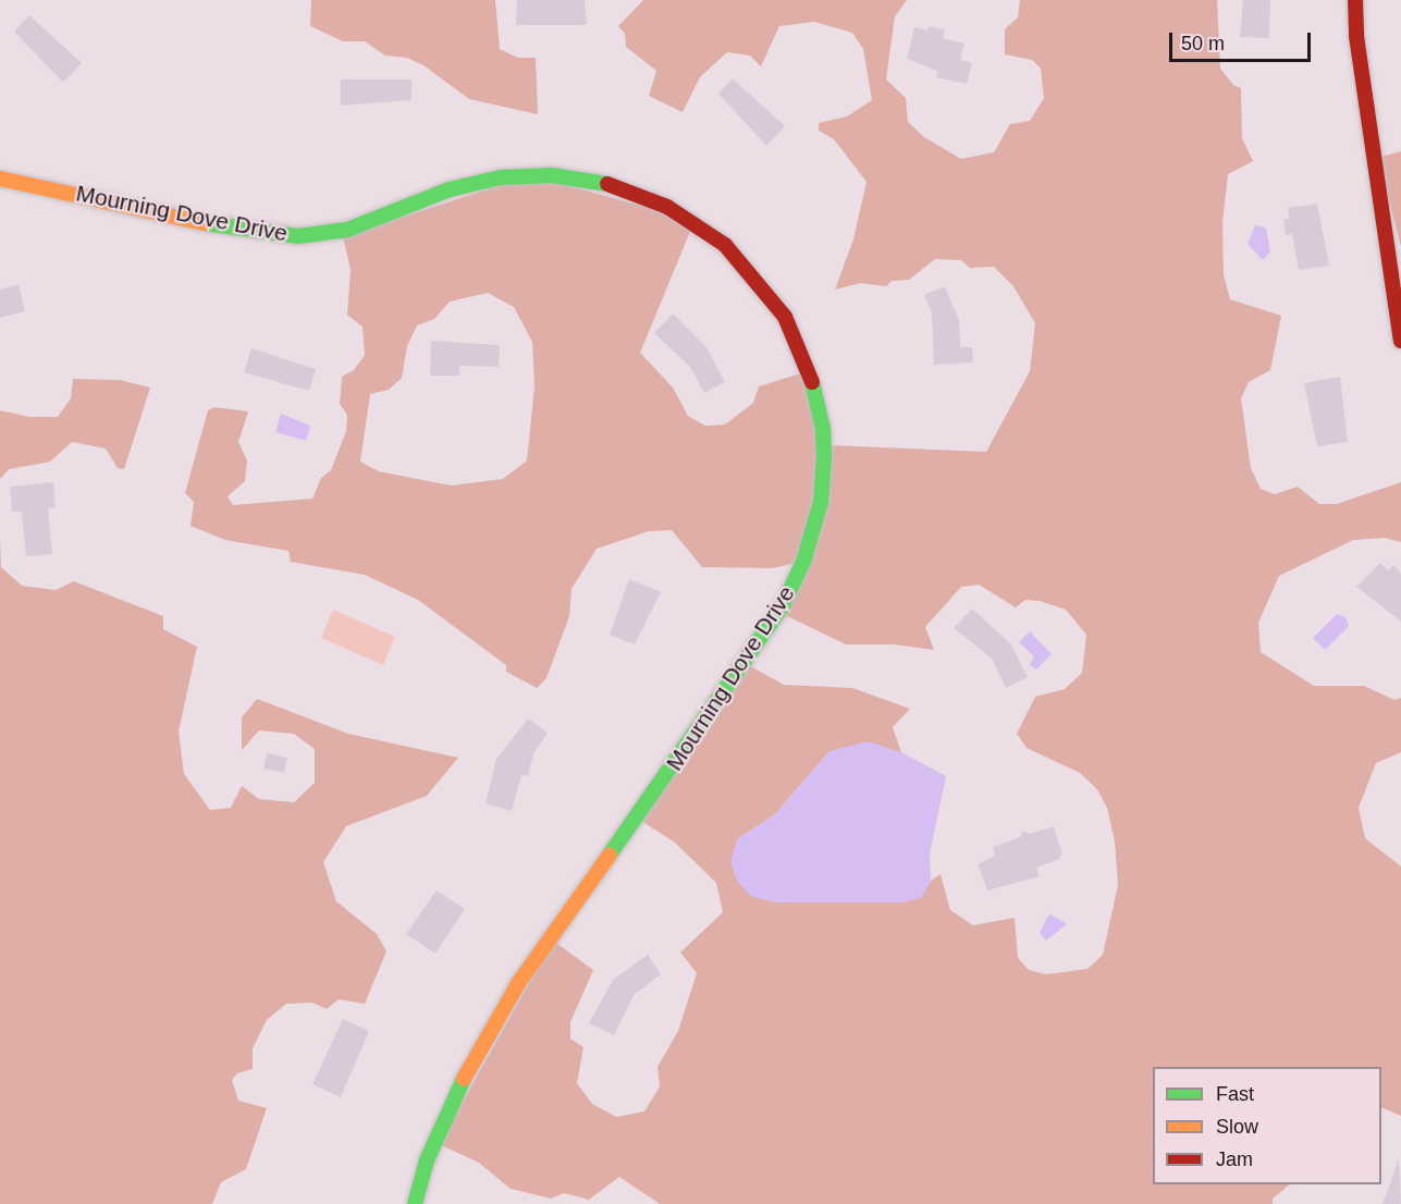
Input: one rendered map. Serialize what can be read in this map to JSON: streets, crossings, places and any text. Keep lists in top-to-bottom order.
{
  "streets": {
    "street": ["Mourning Dove Drive"]
  },
  "legend": ["Fast", "Slow", "Jam"],
  "scale_bar": "50 m"
}
